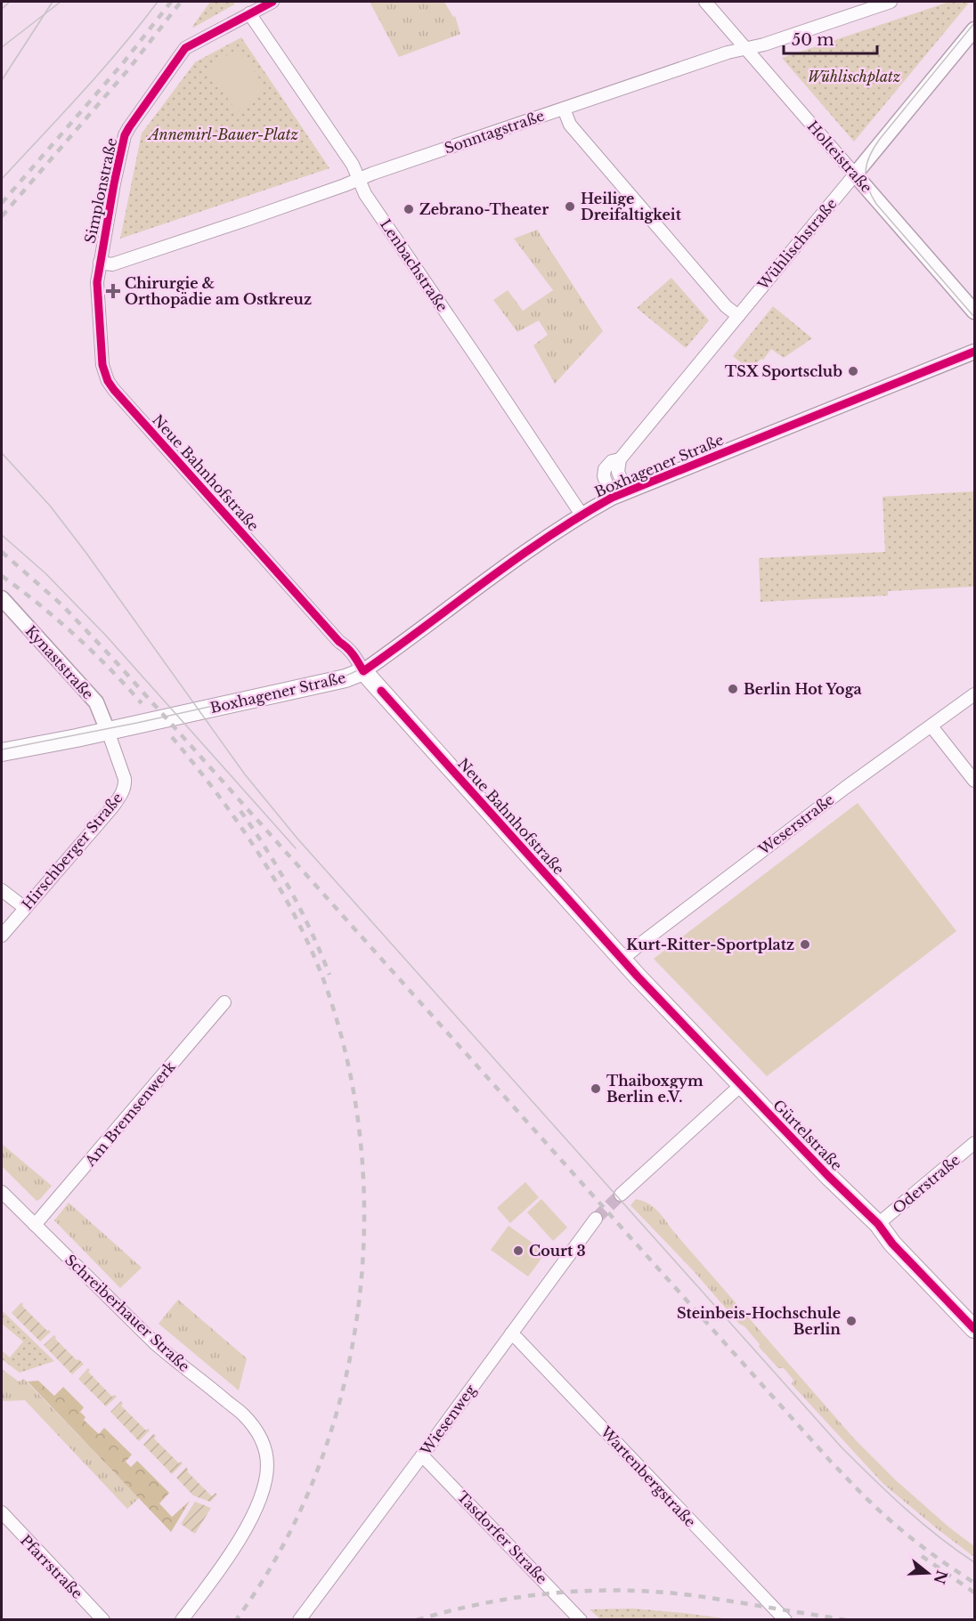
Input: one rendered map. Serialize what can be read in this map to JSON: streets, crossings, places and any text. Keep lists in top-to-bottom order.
{
  "streets": {
    "main road": ["Boxhagener Straße", "Neue Bahnhofstraße", "Gürtelstraße"],
    "street": [
      "Sonntagstraße",
      "Holteistraße",
      "Simplonstraße",
      "Wühlischstraße",
      "Lenbachstraße",
      "Kynaststraße",
      "Weserstraße",
      "Hirschberger Straße",
      "Am Bremsenwerk",
      "Oderstraße",
      "Schreiberhauer Straße",
      "Wiesenweg",
      "Wartenbergstraße",
      "Tasdorfer Straße",
      "Pfarrstraße"
    ]
  },
  "crossings": [
    ["Sonntagstraße", "Holteistraße"],
    ["Sonntagstraße", "Simplonstraße"],
    ["Sonntagstraße", "Lenbachstraße"],
    ["Sonntagstraße", "Neue Bahnhofstraße"],
    ["Holteistraße", "Wühlischstraße"],
    ["Simplonstraße", "Lenbachstraße"],
    ["Simplonstraße", "Neue Bahnhofstraße"],
    ["Wühlischstraße", "Boxhagener Straße"],
    ["Lenbachstraße", "Boxhagener Straße"],
    ["Boxhagener Straße", "Neue Bahnhofstraße"],
    ["Boxhagener Straße", "Kynaststraße"],
    ["Boxhagener Straße", "Hirschberger Straße"],
    ["Neue Bahnhofstraße", "Weserstraße"],
    ["Neue Bahnhofstraße", "Gürtelstraße"],
    ["Kynaststraße", "Hirschberger Straße"],
    ["Weserstraße", "Gürtelstraße"],
    ["Am Bremsenwerk", "Schreiberhauer Straße"],
    ["Gürtelstraße", "Oderstraße"],
    ["Wiesenweg", "Wartenbergstraße"],
    ["Wiesenweg", "Tasdorfer Straße"]
  ],
  "parks": ["Wühlischplatz", "Annemirl-Bauer-Platz"],
  "places": {
    "other": [
      "Heilige Dreifaltigkeit",
      "Zebrano-Theater",
      "TSX Sportsclub",
      "Berlin Hot Yoga",
      "Kurt-Ritter-Sportplatz",
      "Thaiboxgym Berlin e.V.",
      "Court 3",
      "Steinbeis-Hochschule Berlin"
    ],
    "health": ["Chirurgie & Orthopädie am Ostkreuz"]
  },
  "scale_bar": "50 m",
  "north": "right"
}
